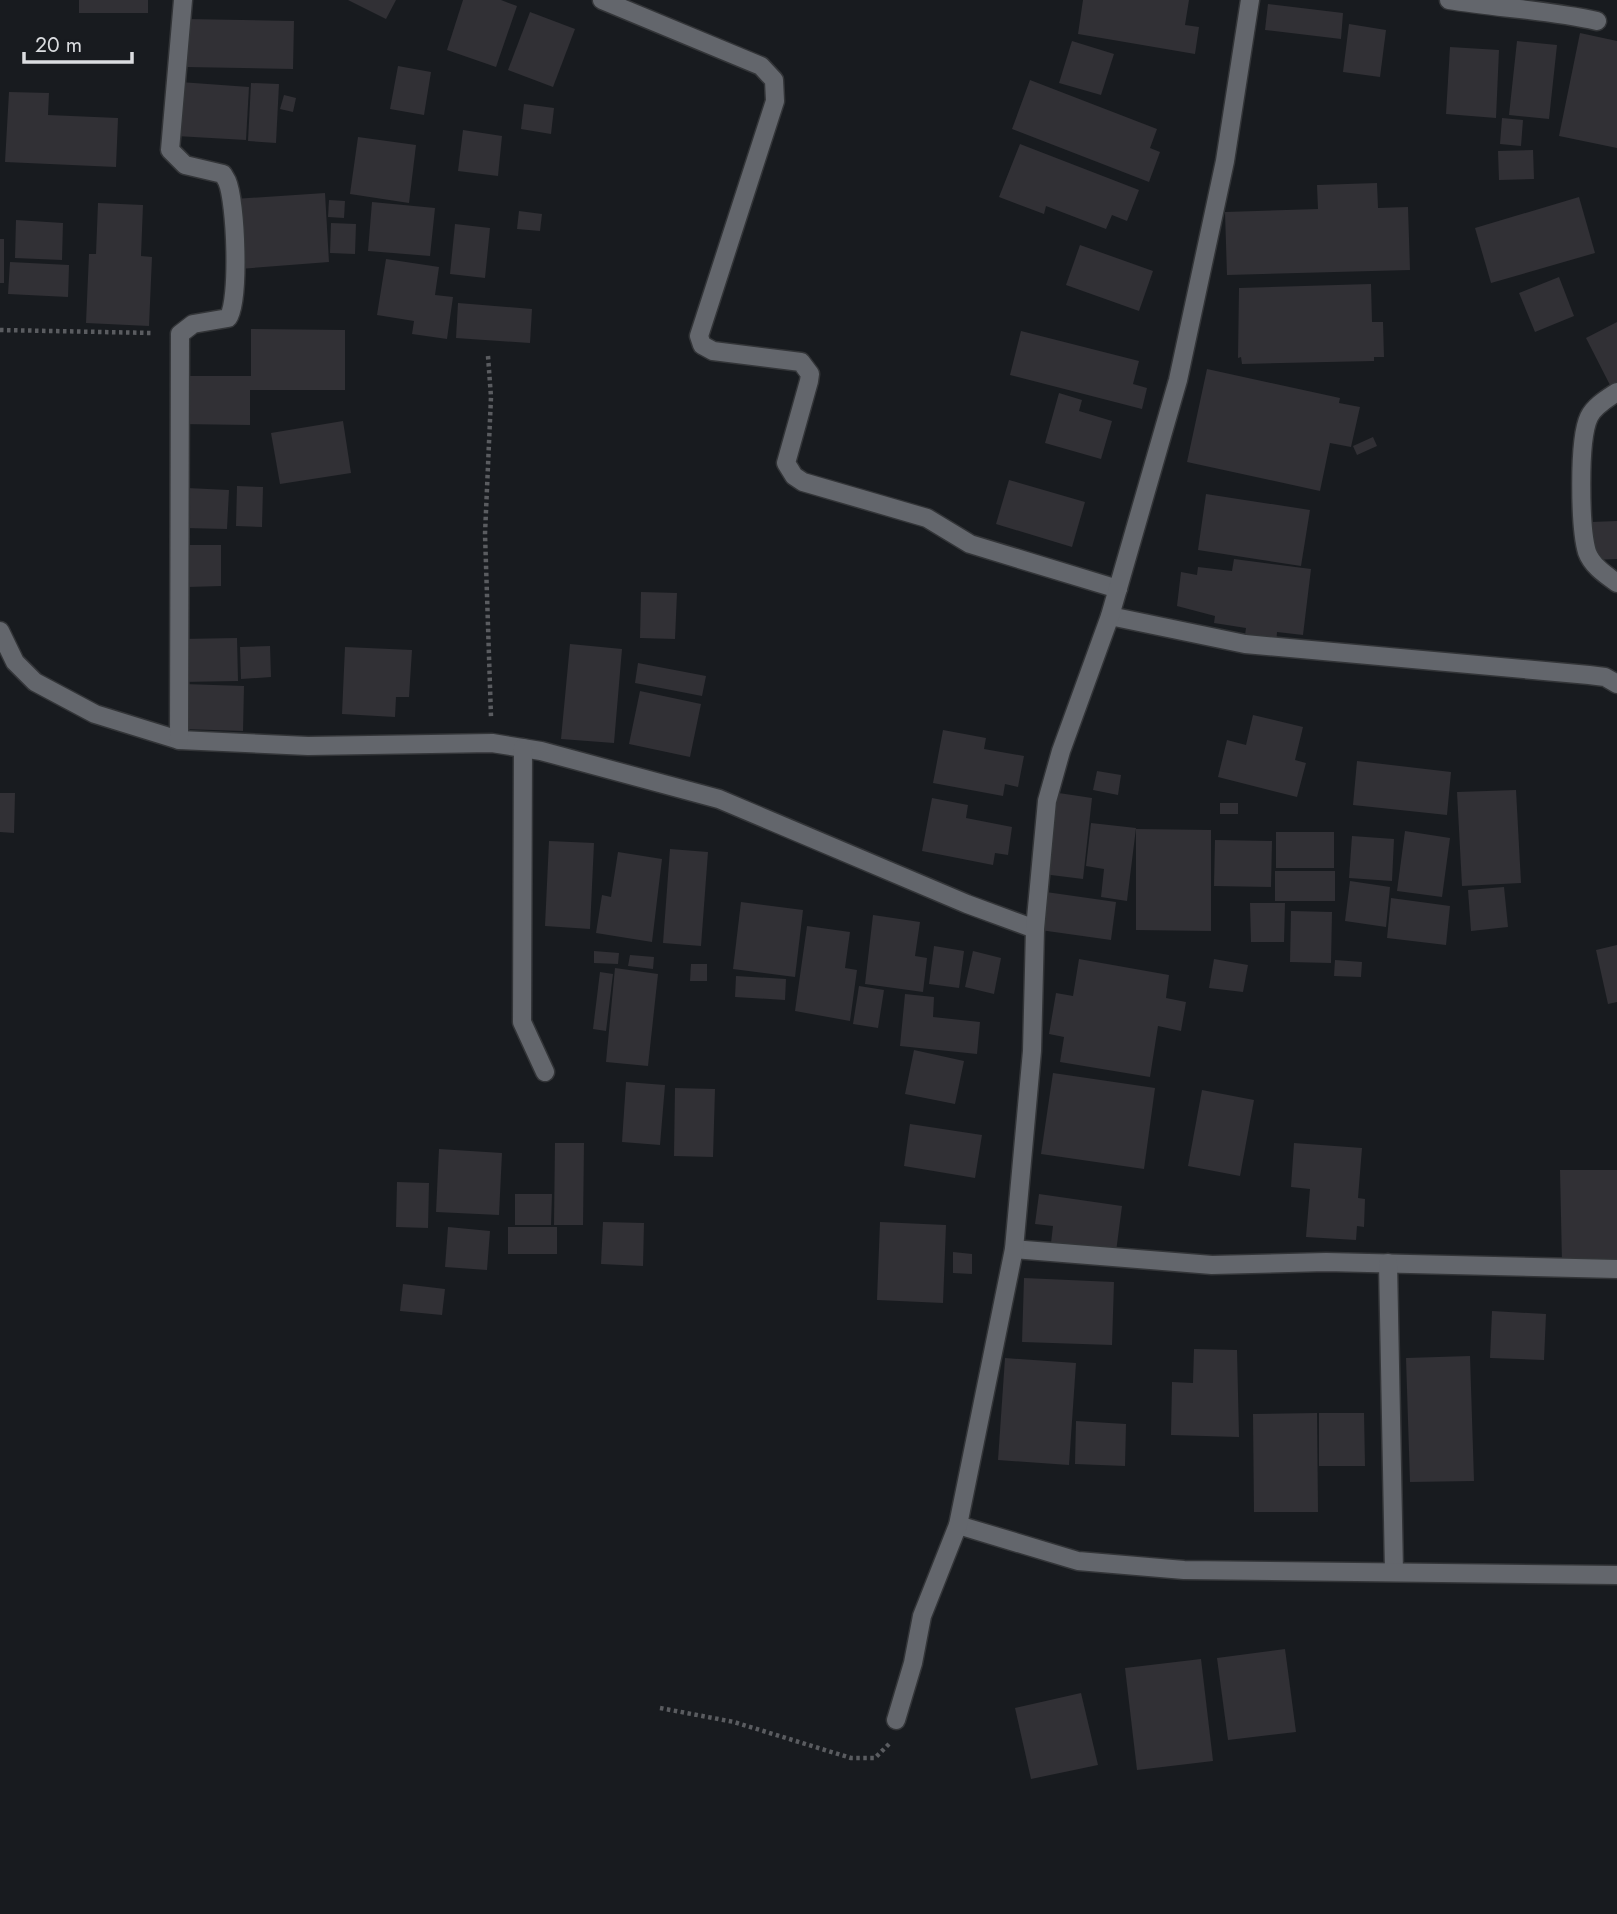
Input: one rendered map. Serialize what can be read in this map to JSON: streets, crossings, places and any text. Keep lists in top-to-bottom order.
{
  "scale_bar": "20 m"
}
